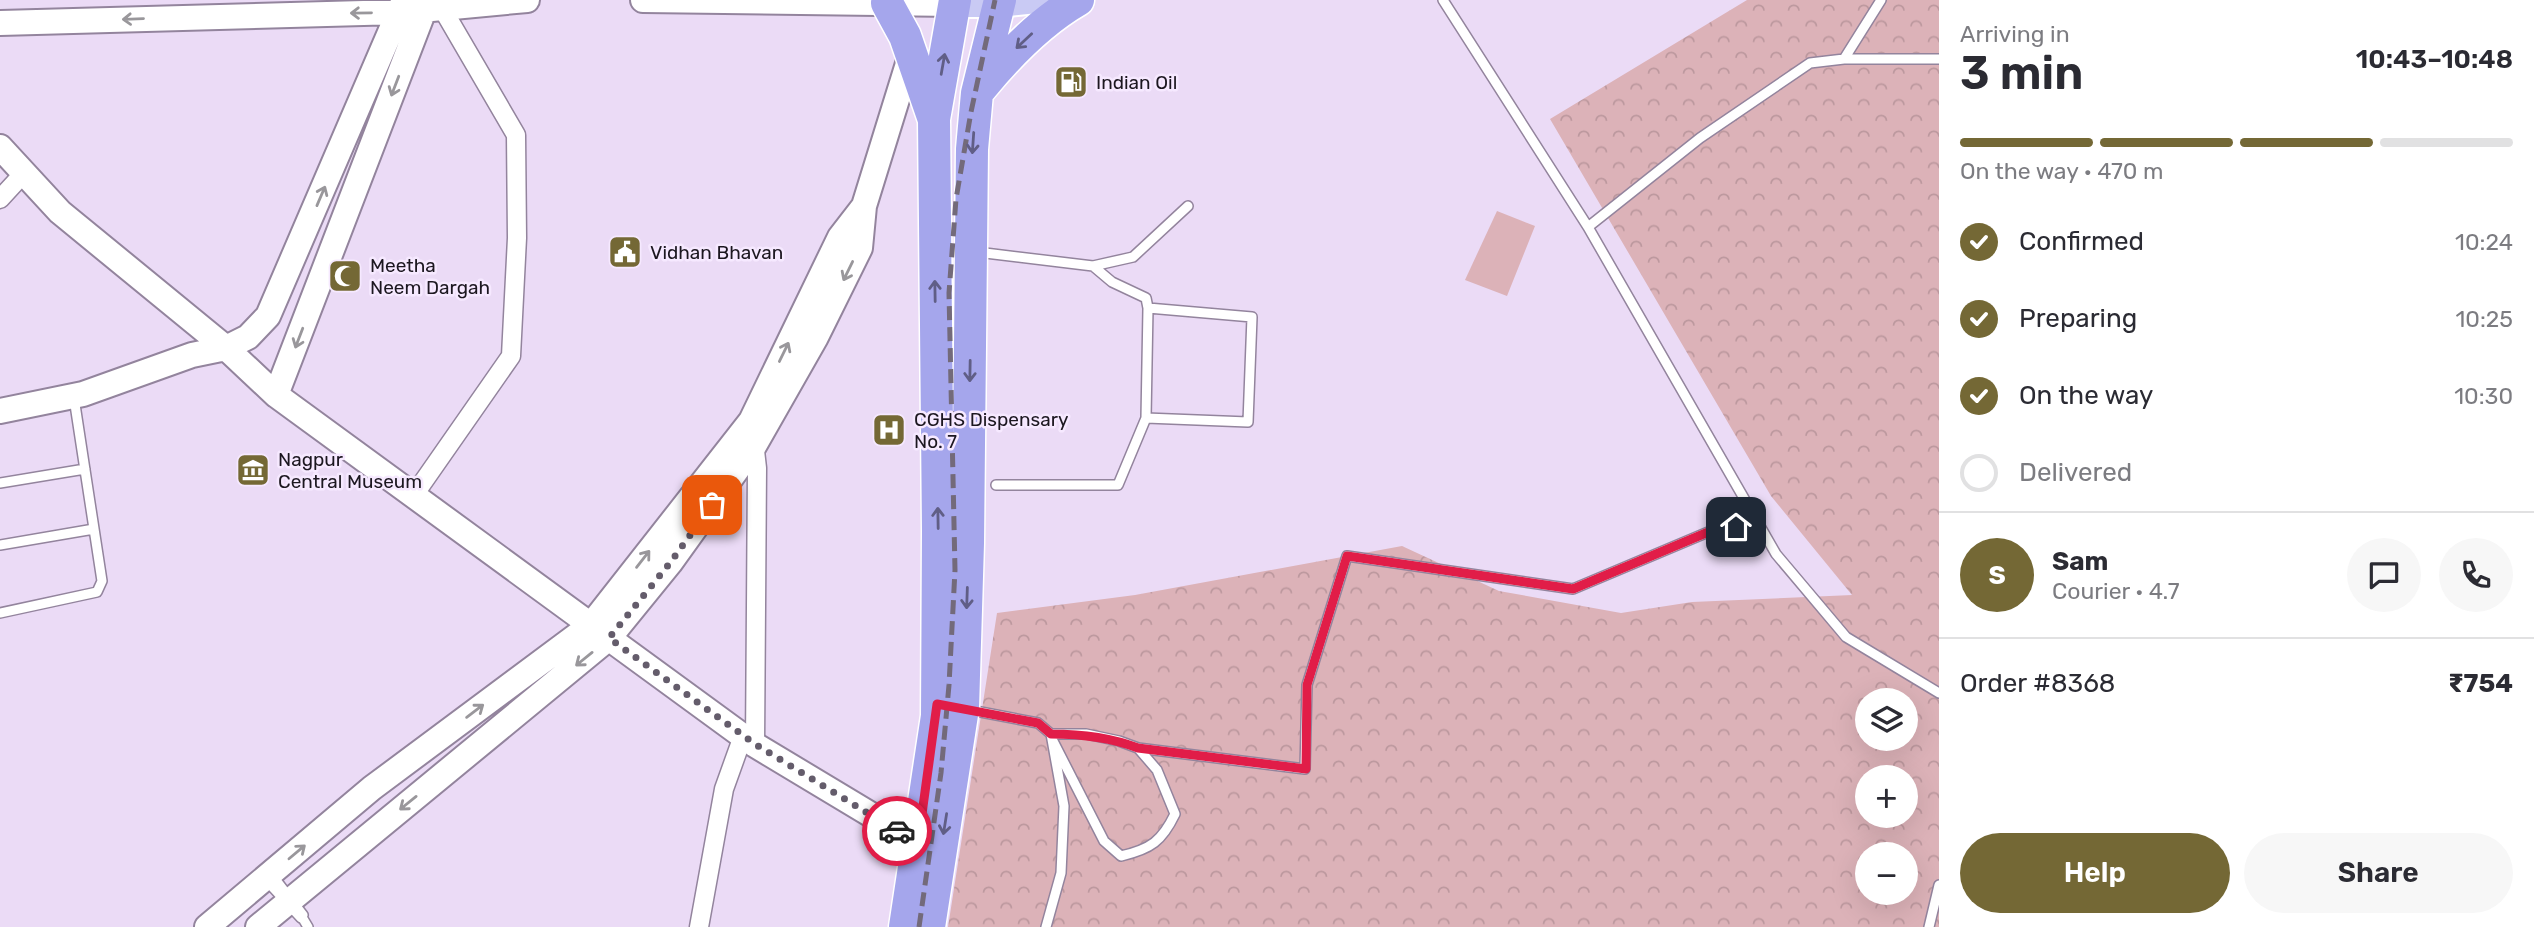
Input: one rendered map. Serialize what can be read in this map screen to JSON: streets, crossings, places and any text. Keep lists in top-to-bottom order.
{
  "places": {
    "fuel station": ["Indian Oil"],
    "public building": ["Vidhan Bhavan"],
    "mosque": ["Meetha Neem Dargah"],
    "hospital": ["CGHS Dispensary No. 7"],
    "museum": ["Nagpur Central Museum"]
  },
  "page": {
    "heading": ["3 min", "Arriving in", "10:43–10:48"],
    "panel": [
      "Sam",
      "Courier · 4.7",
      "Order #8368",
      "₹754"
    ],
    "bar": "On the way · 470 m",
    "list": [
      ["Confirmed", "10:24"],
      ["Preparing", "10:25"],
      ["On the way", "10:30"],
      "Delivered"
    ],
    "round": "S",
    "map_buttons": ["+", "−"],
    "buttons": ["Help", "Share"]
  }
}
